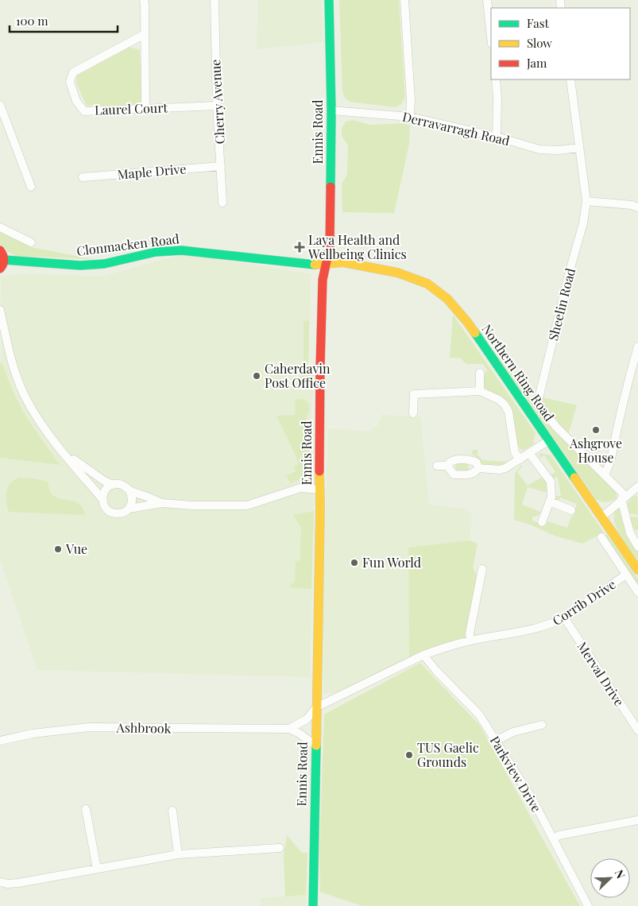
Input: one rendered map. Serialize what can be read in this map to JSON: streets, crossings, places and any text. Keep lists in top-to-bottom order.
{
  "streets": {
    "main road": ["Ennis Road", "Clonmacken Road", "Northern Ring Road"],
    "street": [
      "Cherry Avenue",
      "Laurel Court",
      "Derravarragh Road",
      "Maple Drive",
      "Sheelin Road",
      "Corrib Drive",
      "Merval Drive",
      "Ashbrook",
      "Parkview Drive"
    ]
  },
  "crossings": [
    ["Cherry Avenue", "Laurel Court"],
    ["Cherry Avenue", "Maple Drive"],
    ["Derravarragh Road", "Ennis Road"],
    ["Derravarragh Road", "Sheelin Road"],
    ["Ennis Road", "Clonmacken Road"],
    ["Ennis Road", "Northern Ring Road"],
    ["Ennis Road", "Corrib Drive"],
    ["Ennis Road", "Ashbrook"],
    ["Clonmacken Road", "Northern Ring Road"],
    ["Corrib Drive", "Merval Drive"],
    ["Corrib Drive", "Ashbrook"],
    ["Corrib Drive", "Parkview Drive"]
  ],
  "places": {
    "health": ["Laya Health and Wellbeing Clinics"],
    "other": [
      "Caherdavin Post Office",
      "Ashgrove House",
      "Vue",
      "Fun World",
      "TUS Gaelic Grounds"
    ]
  },
  "legend": ["Fast", "Slow", "Jam"],
  "scale_bar": "100 m",
  "north": "top right"
}
